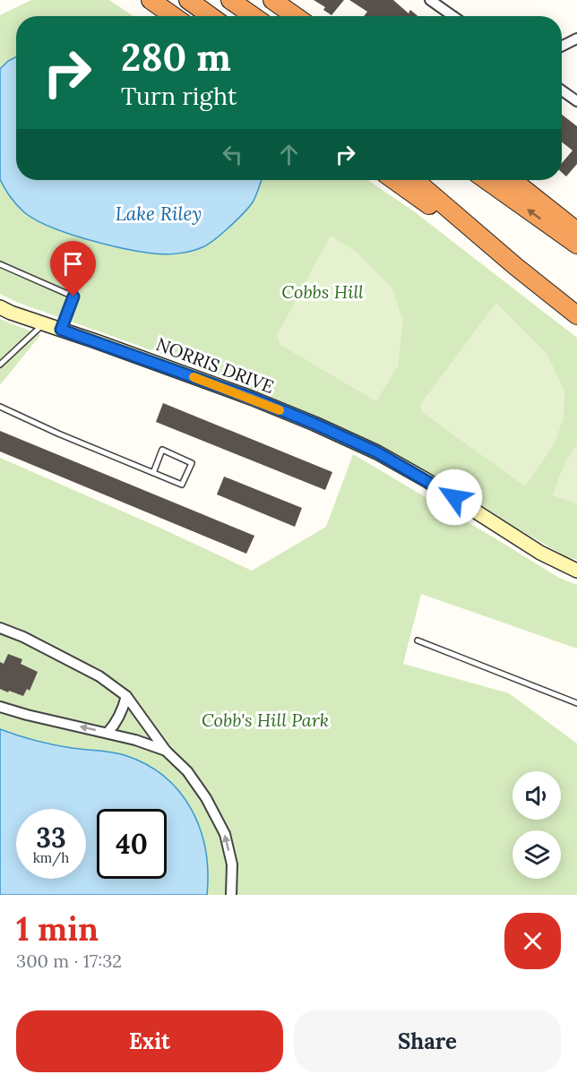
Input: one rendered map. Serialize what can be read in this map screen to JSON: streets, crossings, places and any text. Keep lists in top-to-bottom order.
{
  "streets": {
    "street": ["NORRIS DRIVE"]
  },
  "water": ["Lake Riley"],
  "parks": ["Cobbs Hill", "Cobb's Hill Park"],
  "page": {
    "turn": ["280 m", "Turn right"],
    "speed": "33 km/h",
    "limit": "40",
    "heading": ["1 min", "300 m · 17:32"],
    "buttons": ["Exit", "Share"]
  }
}
